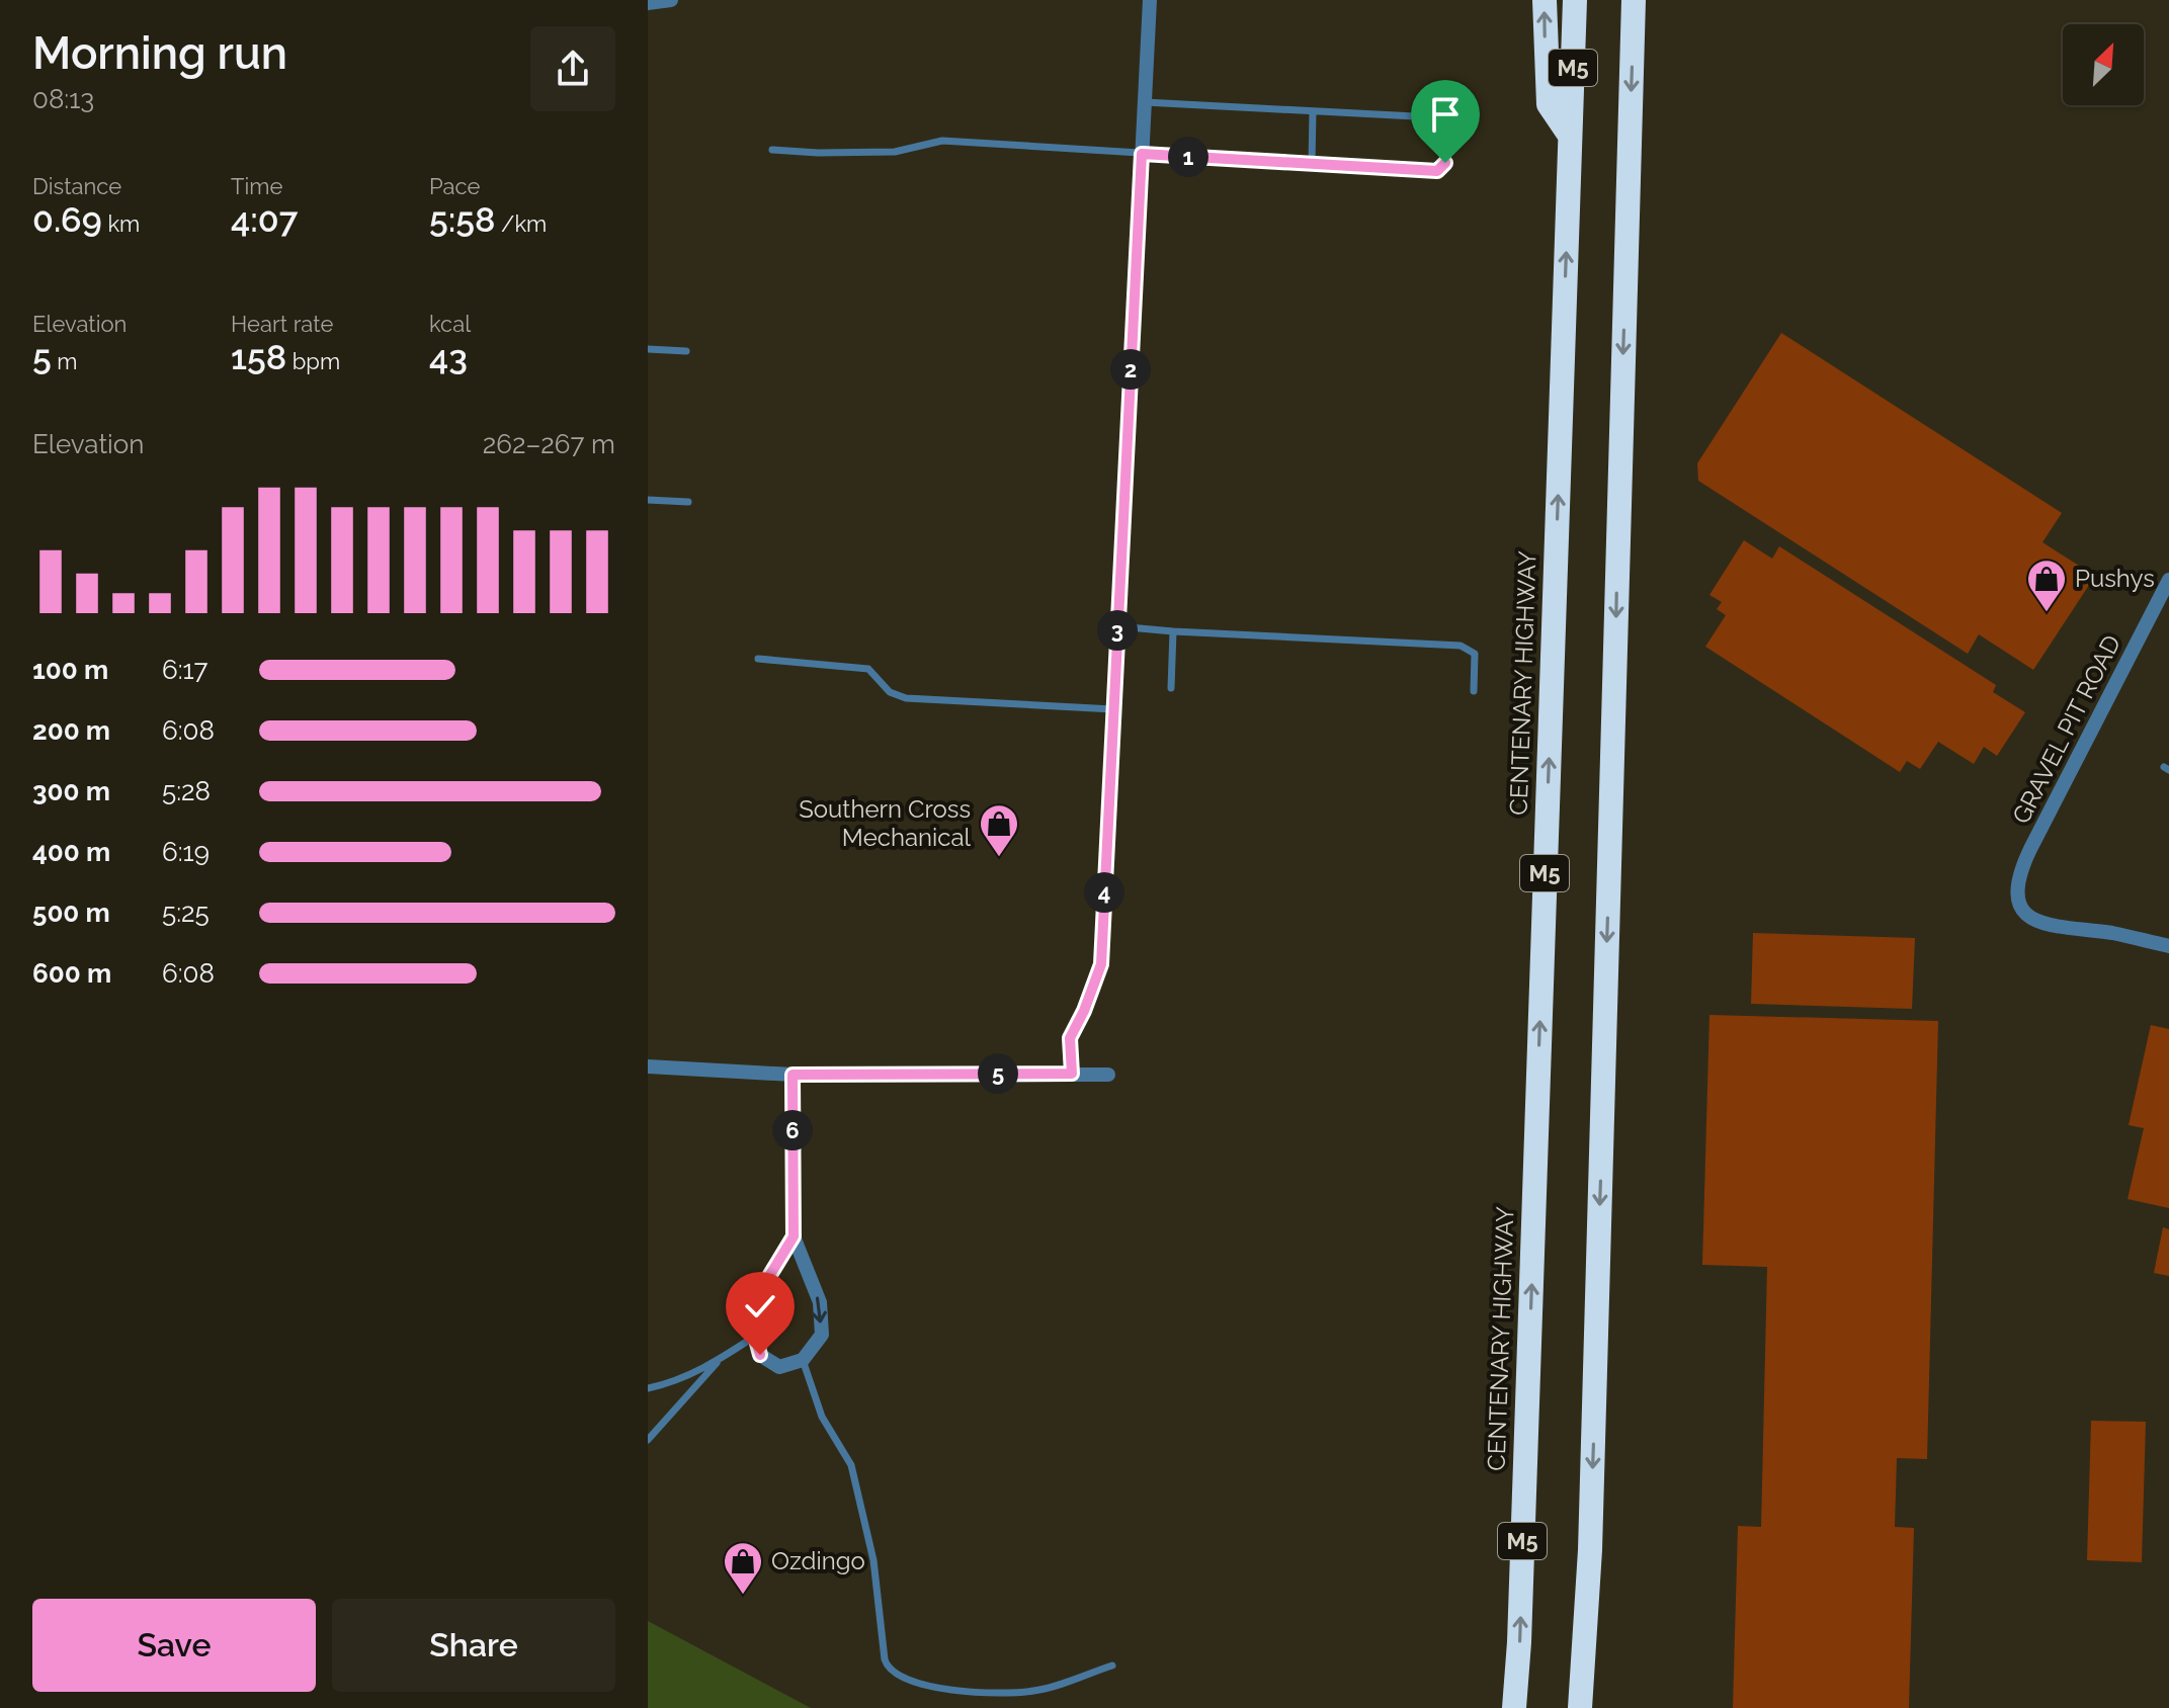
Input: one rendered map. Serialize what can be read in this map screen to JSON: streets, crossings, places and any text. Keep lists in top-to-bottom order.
{
  "streets": {
    "highway": ["M5", "CENTENARY HIGHWAY"],
    "street": ["GRAVEL PIT ROAD"]
  },
  "places": {
    "shop": ["Pushys", "Southern Cross Mechanical", "Ozdingo"]
  },
  "north": "top right",
  "page": {
    "heading": ["Morning run", "08:13"],
    "pins": [
      "1",
      "2",
      "3",
      "4",
      "5",
      "6"
    ],
    "stats": [
      ["Distance", "0.69 km"],
      ["Time", "4:07"],
      ["Pace", "5:58 /km"],
      ["Elevation", "5 m"],
      ["Heart rate", "158 bpm"],
      ["kcal", "43"]
    ],
    "chart": ["Elevation", "262–267 m"],
    "list": [
      {
        "name": "100 m",
        "note": "6:17"
      },
      {
        "name": "200 m",
        "note": "6:08"
      },
      {
        "name": "300 m",
        "note": "5:28"
      },
      {
        "name": "400 m",
        "note": "6:19"
      },
      {
        "name": "500 m",
        "note": "5:25"
      },
      {
        "name": "600 m",
        "note": "6:08"
      }
    ],
    "buttons": ["Save", "Share"]
  }
}
